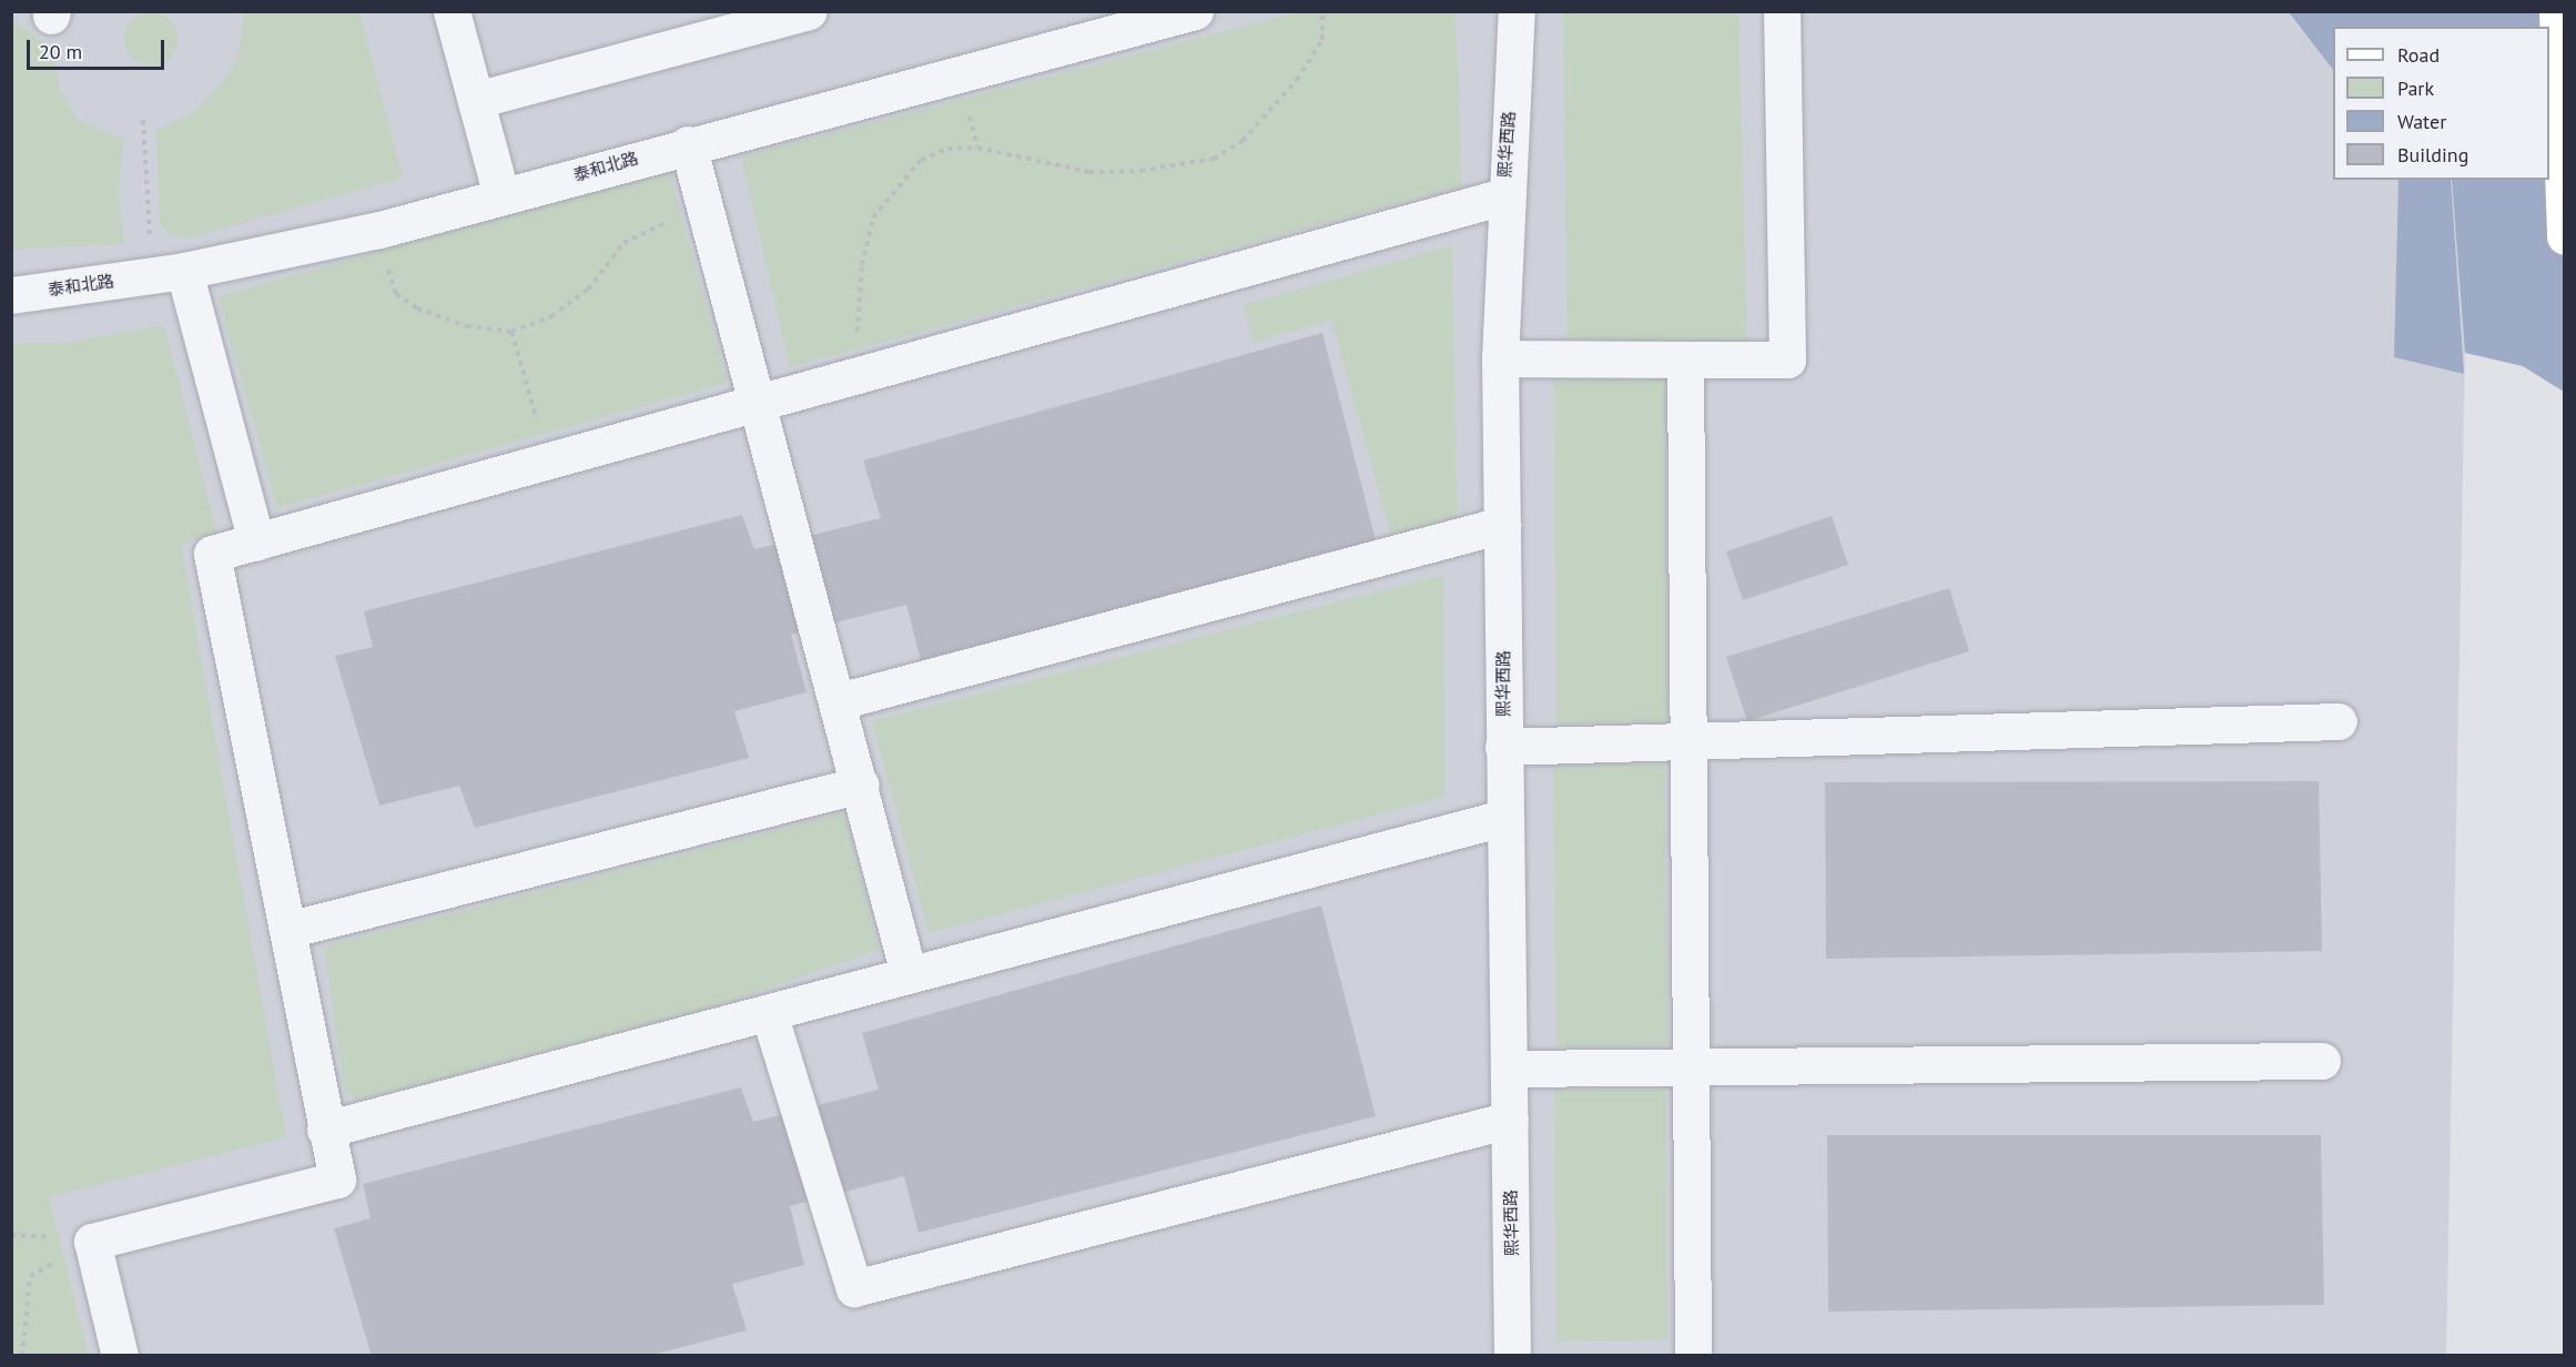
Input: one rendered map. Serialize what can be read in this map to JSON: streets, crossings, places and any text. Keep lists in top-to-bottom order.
{
  "streets": {
    "street": ["熙华西路", "泰和北路"]
  },
  "legend": [
    "Road",
    "Park",
    "Water",
    "Building"
  ],
  "scale_bar": "20 m"
}
